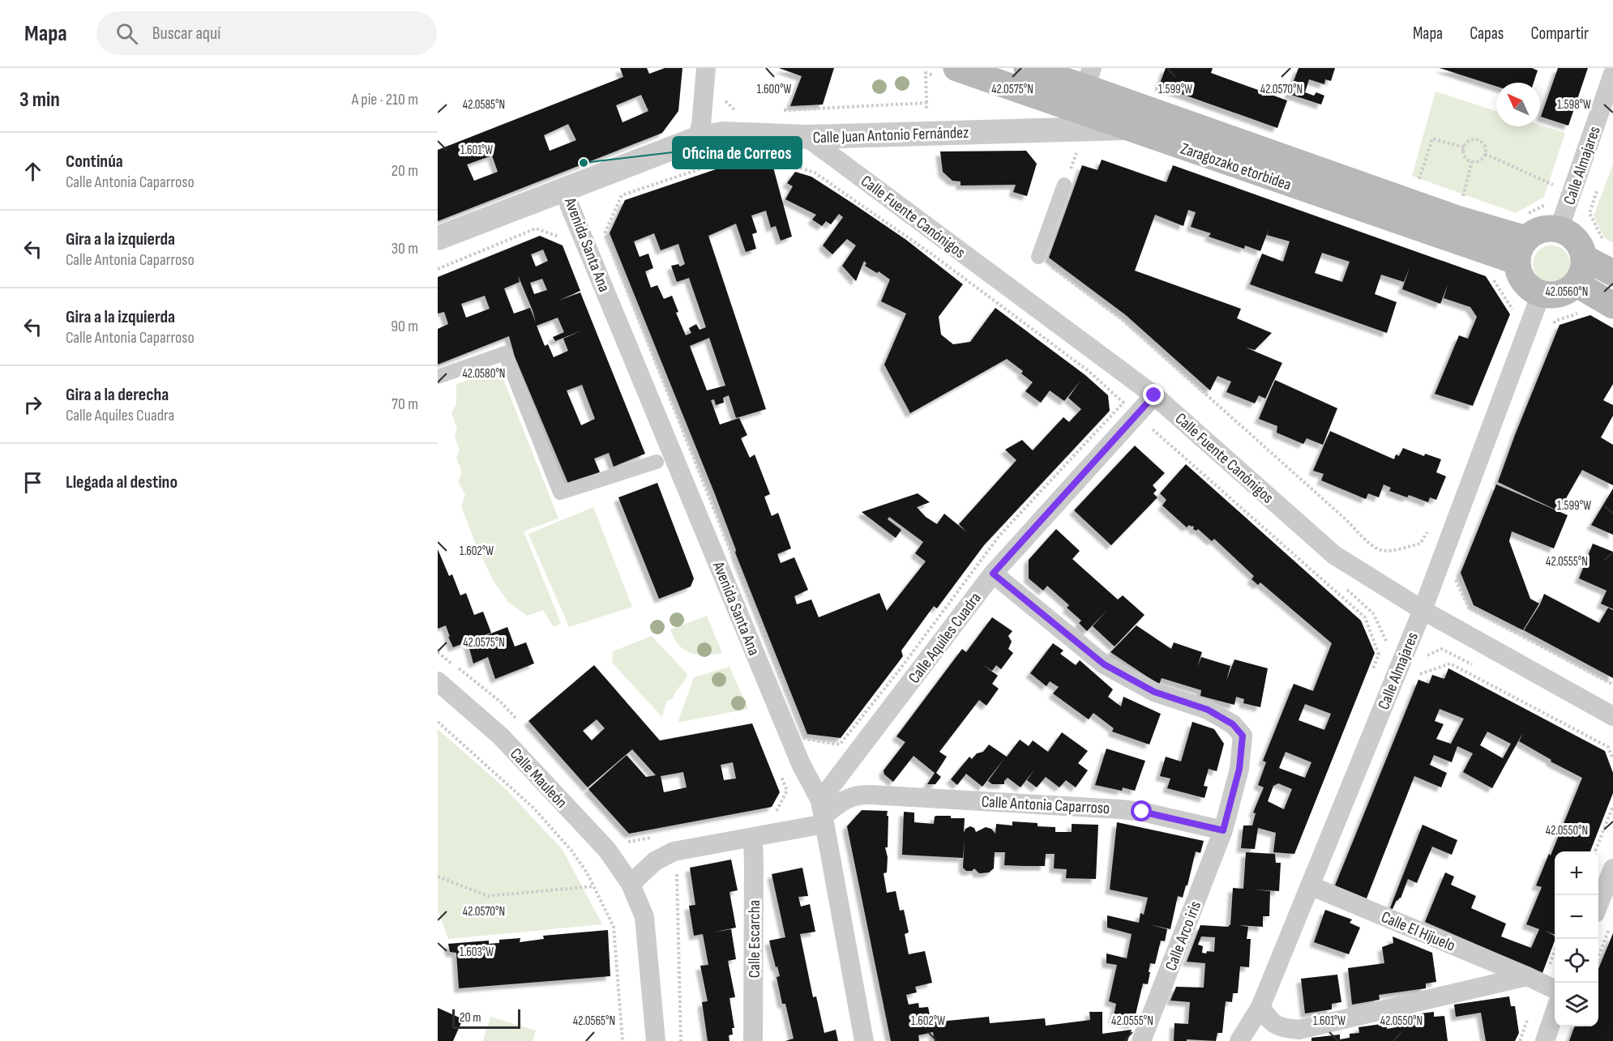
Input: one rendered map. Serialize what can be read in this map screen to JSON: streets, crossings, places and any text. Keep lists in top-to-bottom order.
{
  "streets": {
    "main road": ["Zaragozako etorbidea"],
    "street": [
      "Calle Juan Antonio Fernández",
      "Calle Almajares",
      "Calle Fuente Canónigos",
      "Avenida Santa Ana",
      "Calle Aquiles Cuadra",
      "Calle Mauleón",
      "Calle Antonia Caparroso",
      "Calle El Hijuelo",
      "Calle Arco iris",
      "Calle Escarcha"
    ]
  },
  "crossings": [
    ["Calle Juan Antonio Fernández", "Zaragozako etorbidea"],
    ["Calle Juan Antonio Fernández", "Calle Fuente Canónigos"],
    ["Calle Juan Antonio Fernández", "Avenida Santa Ana"],
    ["Calle Almajares", "Zaragozako etorbidea"],
    ["Calle Almajares", "Calle Fuente Canónigos"],
    ["Calle Almajares", "Calle El Hijuelo"],
    ["Calle Fuente Canónigos", "Calle Aquiles Cuadra"],
    ["Avenida Santa Ana", "Calle Aquiles Cuadra"],
    ["Avenida Santa Ana", "Calle Antonia Caparroso"],
    ["Calle Aquiles Cuadra", "Calle Antonia Caparroso"],
    ["Calle Antonia Caparroso", "Calle Arco iris"]
  ],
  "places": ["Oficina de Correos"],
  "scale_bar": "20 m",
  "north": "top left",
  "page": {
    "header": "Mapa",
    "search": "Buscar aquí",
    "nav": ["Mapa", "Capas", "Compartir"],
    "heading": ["3 min", "A pie · 210 m"],
    "list": [
      ["Continúa", "Calle Antonia Caparroso", "20 m"],
      ["Gira a la izquierda", "Calle Antonia Caparroso", "30 m"],
      ["Gira a la izquierda", "Calle Antonia Caparroso", "90 m"],
      ["Gira a la derecha", "Calle Aquiles Cuadra", "70 m"],
      "Llegada al destino"
    ],
    "map_buttons": ["+", "−"],
    "scale": "20 m"
  },
  "coordinates": [
    "1.600°W",
    "42.0575°N",
    "1.599°W",
    "42.0570°N",
    "1.598°W",
    "42.0585°N",
    "1.601°W",
    "42.0560°N",
    "42.0580°N",
    "1.602°W",
    "42.0555°N",
    "42.0550°N",
    "1.603°W",
    "42.0565°N"
  ]
}
